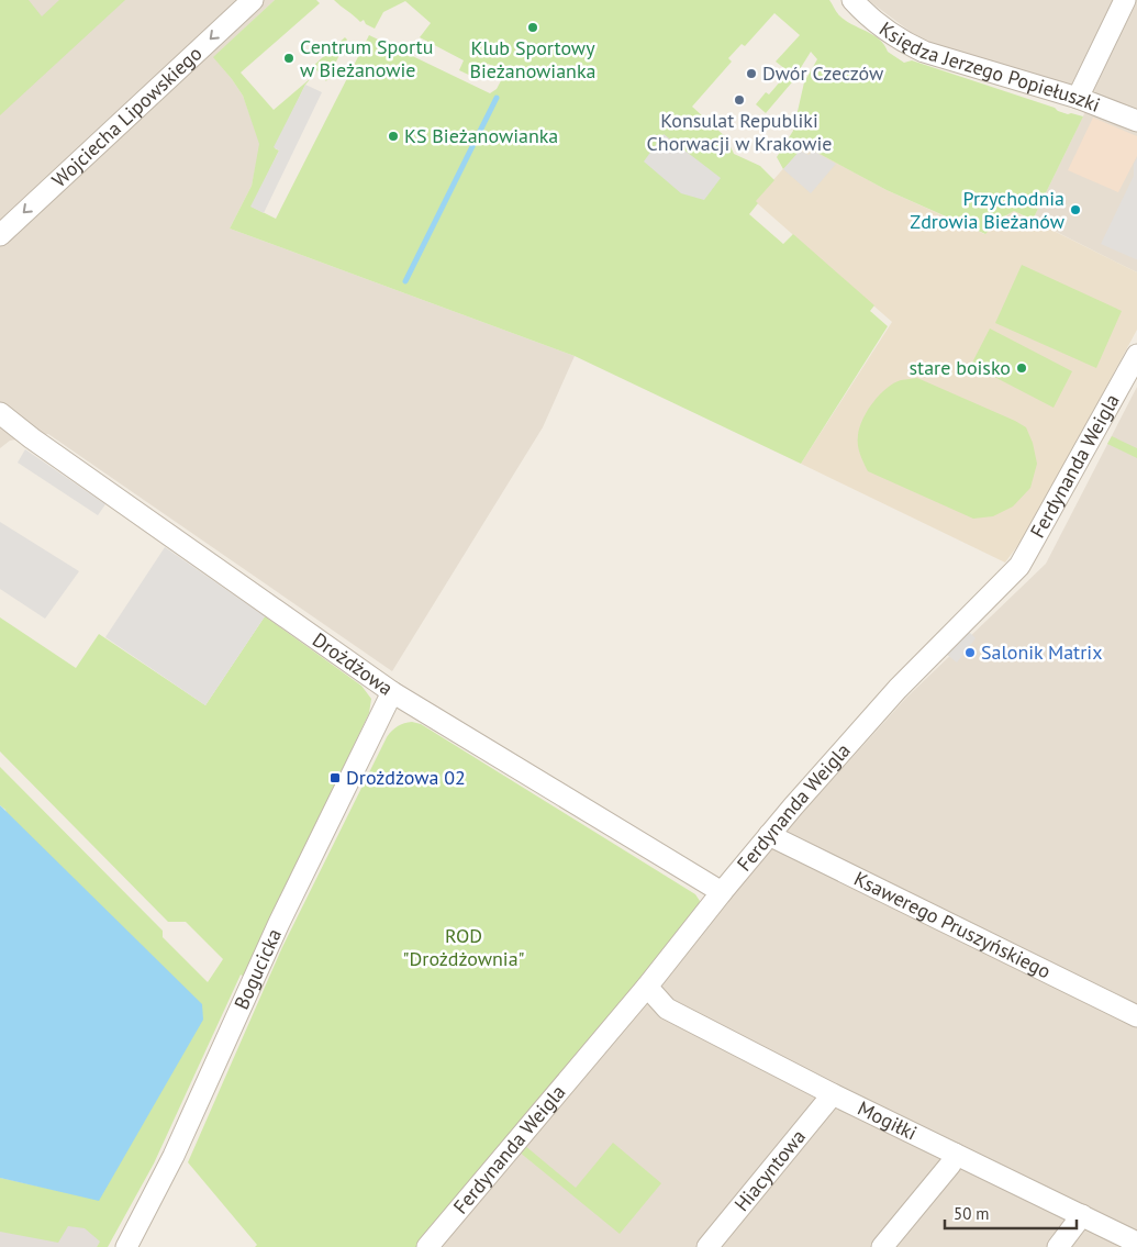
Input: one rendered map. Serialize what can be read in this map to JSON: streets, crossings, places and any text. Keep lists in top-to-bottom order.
{
  "streets": {
    "street": [
      "Księdza Jerzego Popiełuszki",
      "Wojciecha Lipowskiego",
      "Ferdynanda Weigla",
      "Drożdżowa",
      "Ksawerego Pruszyńskiego",
      "Bogucicka",
      "Mogiłki",
      "Hiacyntowa"
    ]
  },
  "crossings": [
    ["Ferdynanda Weigla", "Drożdżowa"],
    ["Ferdynanda Weigla", "Ksawerego Pruszyńskiego"],
    ["Ferdynanda Weigla", "Mogiłki"],
    ["Drożdżowa", "Bogucicka"],
    ["Mogiłki", "Hiacyntowa"]
  ],
  "one_way": ["Wojciecha Lipowskiego"],
  "parks": ["ROD \"Drożdżownia\""],
  "places": {
    "other": [
      "Klub Sportowy Bieżanowianka",
      "Centrum Sportu w Bieżanowie",
      "Dwór Czeczów",
      "Konsulat Republiki Chorwacji w Krakowie",
      "KS Bieżanowianka",
      "Przychodnia Zdrowia Bieżanów",
      "stare boisko",
      "Salonik Matrix"
    ],
    "transit": ["Drożdżowa 02"]
  },
  "scale_bar": "50 m"
}
